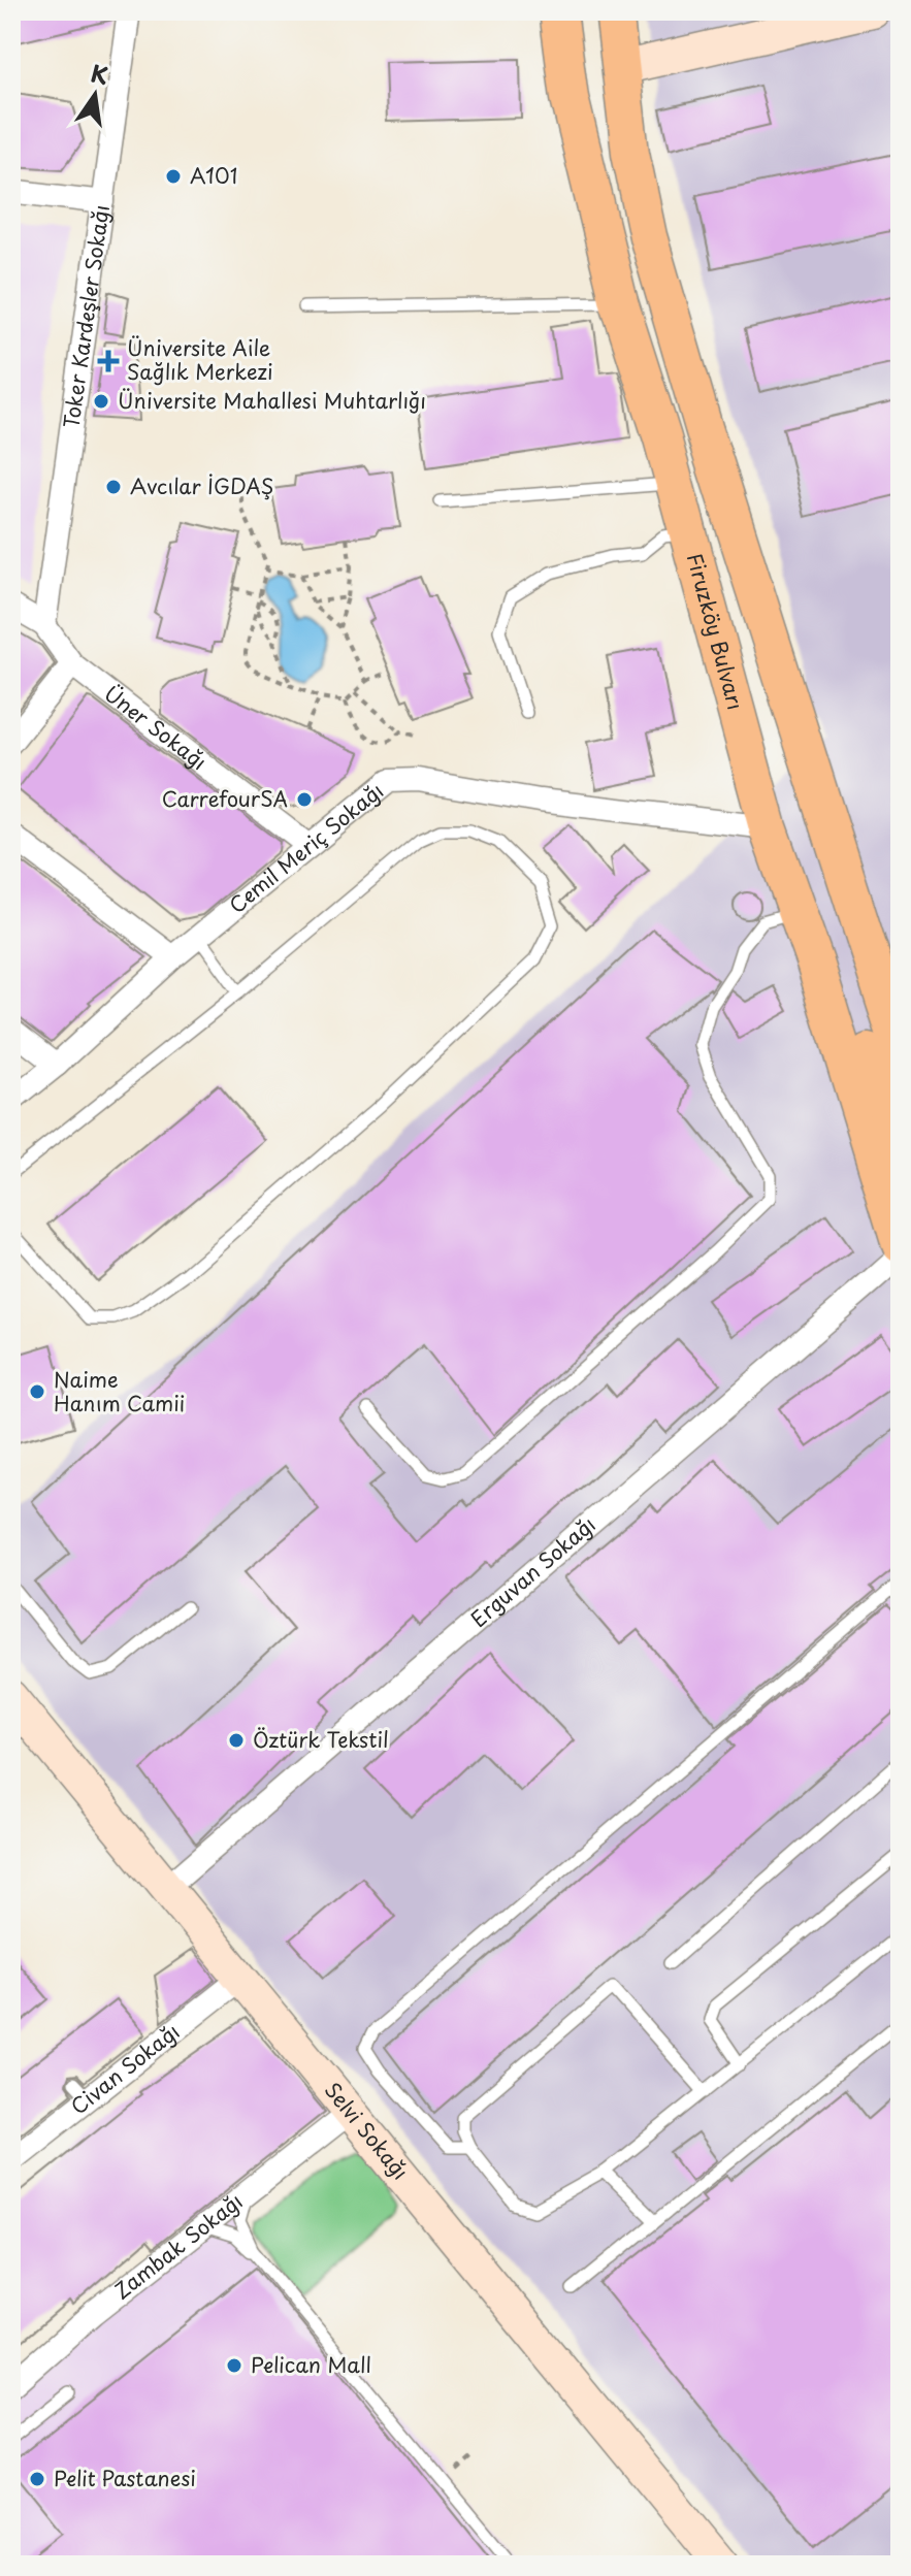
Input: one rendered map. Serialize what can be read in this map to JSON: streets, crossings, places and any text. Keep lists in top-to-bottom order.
{
  "streets": {
    "main road": ["Firuzköy Bulvarı"],
    "street": [
      "Toker Kardeşler Sokağı",
      "Üner Sokağı",
      "Cemil Meriç Sokağı",
      "Erguvan Sokağı",
      "Civan Sokağı",
      "Selvi Sokağı",
      "Zambak Sokağı"
    ]
  },
  "crossings": [
    ["Toker Kardeşler Sokağı", "Üner Sokağı"],
    ["Firuzköy Bulvarı", "Cemil Meriç Sokağı"],
    ["Üner Sokağı", "Cemil Meriç Sokağı"],
    ["Erguvan Sokağı", "Selvi Sokağı"],
    ["Civan Sokağı", "Selvi Sokağı"],
    ["Selvi Sokağı", "Zambak Sokağı"]
  ],
  "places": {
    "other": [
      "A101",
      "Üniversite Mahallesi Muhtarlığı",
      "Avcılar İGDAŞ",
      "CarrefourSA",
      "Naime Hanım Camii",
      "Öztürk Tekstil",
      "Pelican Mall",
      "Pelit Pastanesi"
    ],
    "health": ["Üniversite Aile Sağlık Merkezi"]
  },
  "north": "top"
}
